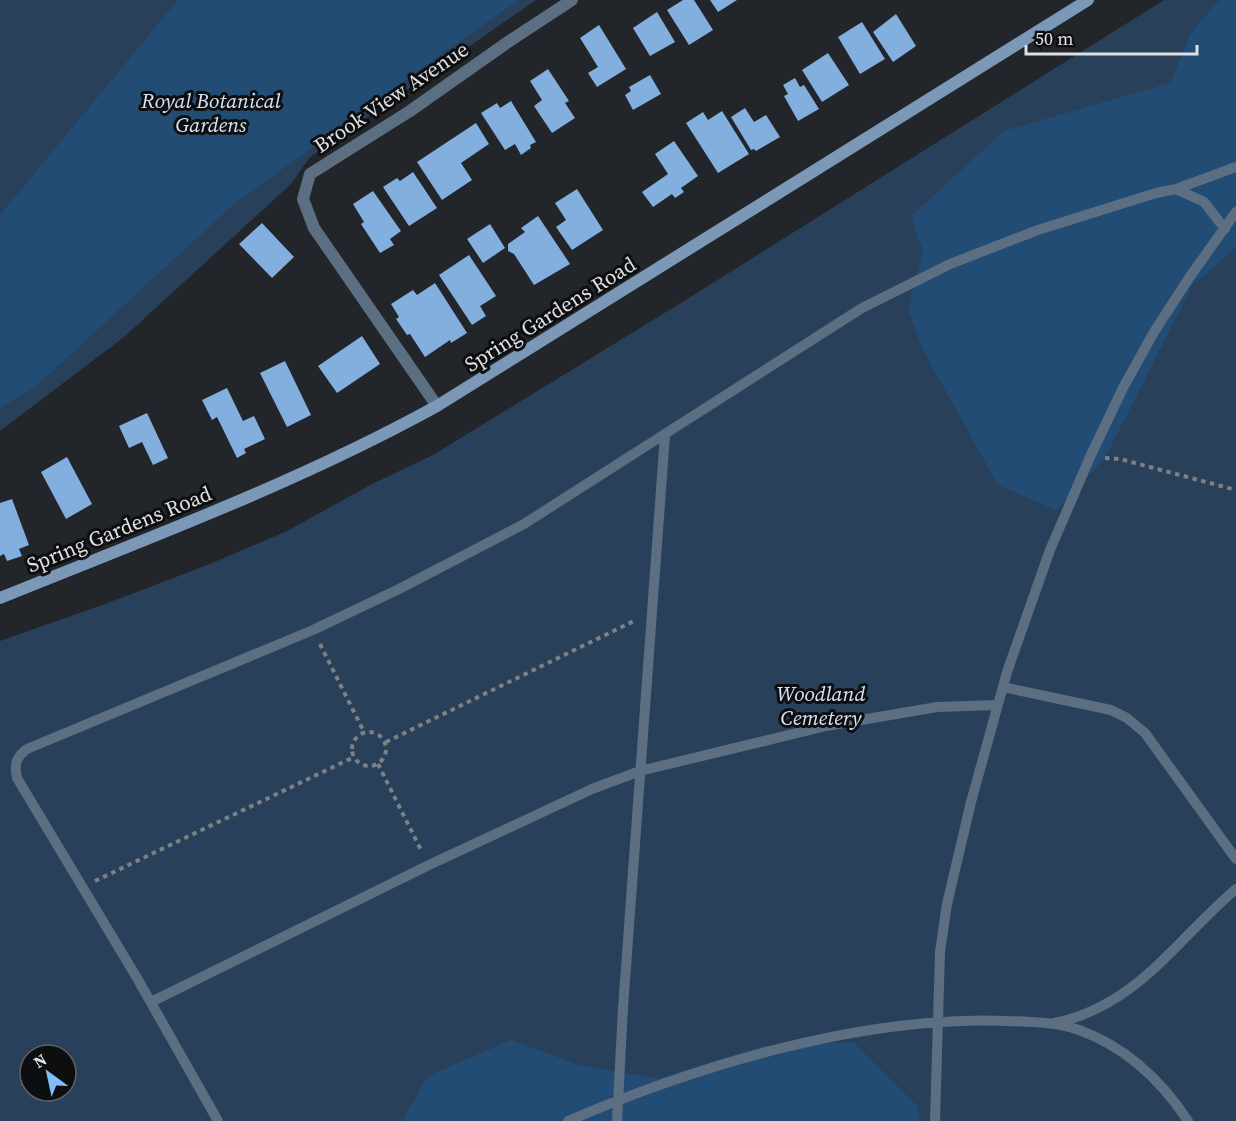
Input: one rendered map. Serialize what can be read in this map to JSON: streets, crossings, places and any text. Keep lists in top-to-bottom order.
{
  "streets": {
    "street": ["Brook View Avenue", "Spring Gardens Road"]
  },
  "crossings": [
    ["Brook View Avenue", "Spring Gardens Road"]
  ],
  "parks": ["Royal Botanical Gardens", "Woodland Cemetery"],
  "scale_bar": "50 m",
  "north": "top left"
}
